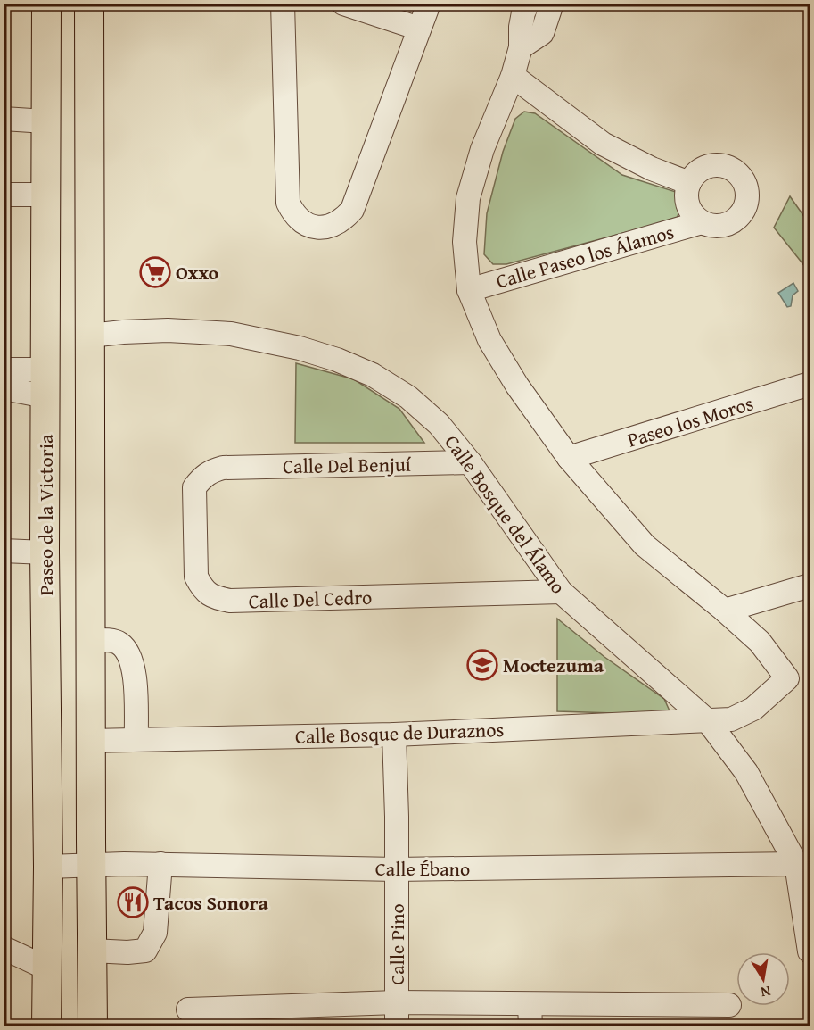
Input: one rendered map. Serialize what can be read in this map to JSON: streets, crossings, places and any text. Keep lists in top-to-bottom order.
{
  "streets": {
    "main road": ["Paseo de la Victoria"],
    "street": [
      "Calle Paseo los Álamos",
      "Paseo los Moros",
      "Calle Del Benjuí",
      "Calle Bosque del Álamo",
      "Calle Del Cedro",
      "Calle Bosque de Duraznos",
      "Calle Ébano",
      "Calle Pino"
    ]
  },
  "crossings": [
    ["Calle Del Benjuí", "Calle Bosque del Álamo"],
    ["Calle Del Benjuí", "Calle Del Cedro"],
    ["Calle Bosque del Álamo", "Calle Del Cedro"],
    ["Calle Bosque del Álamo", "Calle Bosque de Duraznos"],
    ["Calle Bosque del Álamo", "Calle Ébano"],
    ["Paseo de la Victoria", "Calle Ébano"],
    ["Calle Bosque de Duraznos", "Calle Pino"],
    ["Calle Ébano", "Calle Pino"]
  ],
  "places": {
    "supermarket": ["Oxxo"],
    "school or university": ["Moctezuma"],
    "restaurant": ["Tacos Sonora"]
  },
  "north": "bottom"
}
